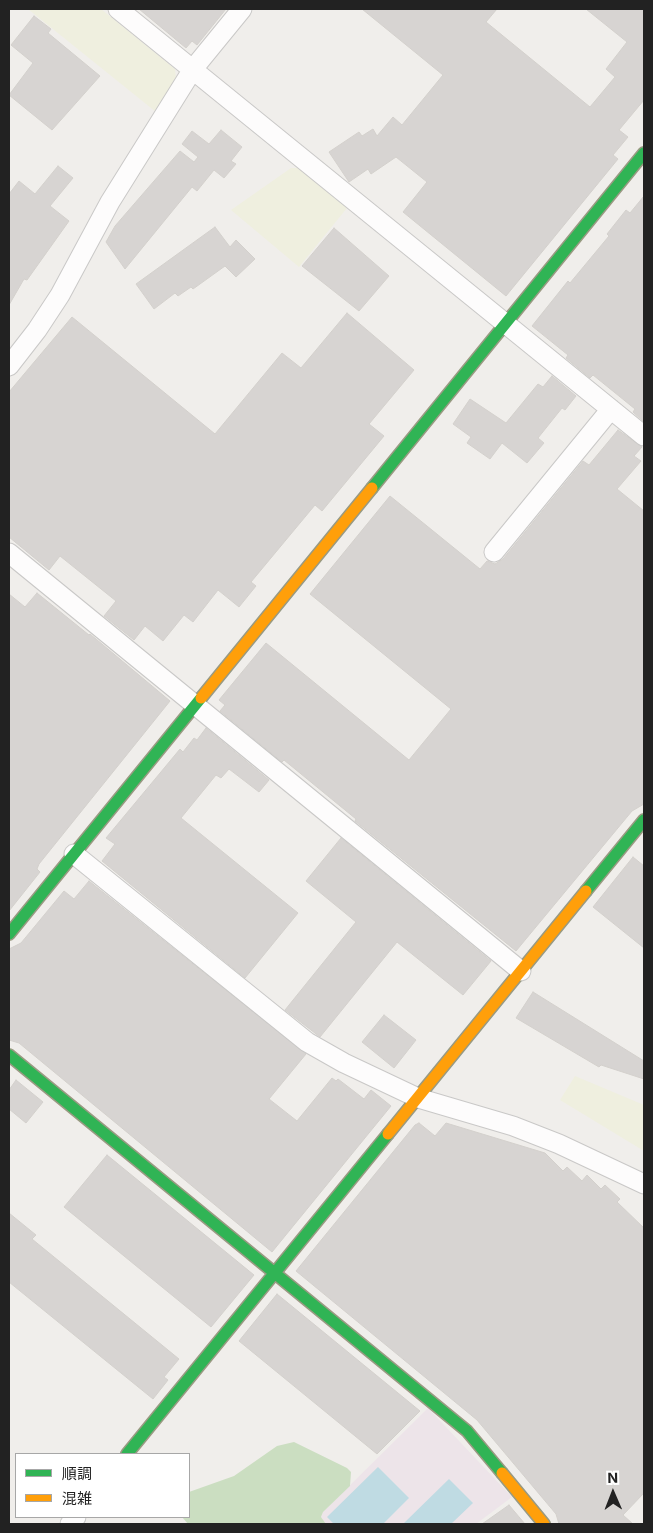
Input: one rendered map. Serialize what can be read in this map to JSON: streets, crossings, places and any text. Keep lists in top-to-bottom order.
{
  "legend": ["順調", "混雑"],
  "north": "top"
}
